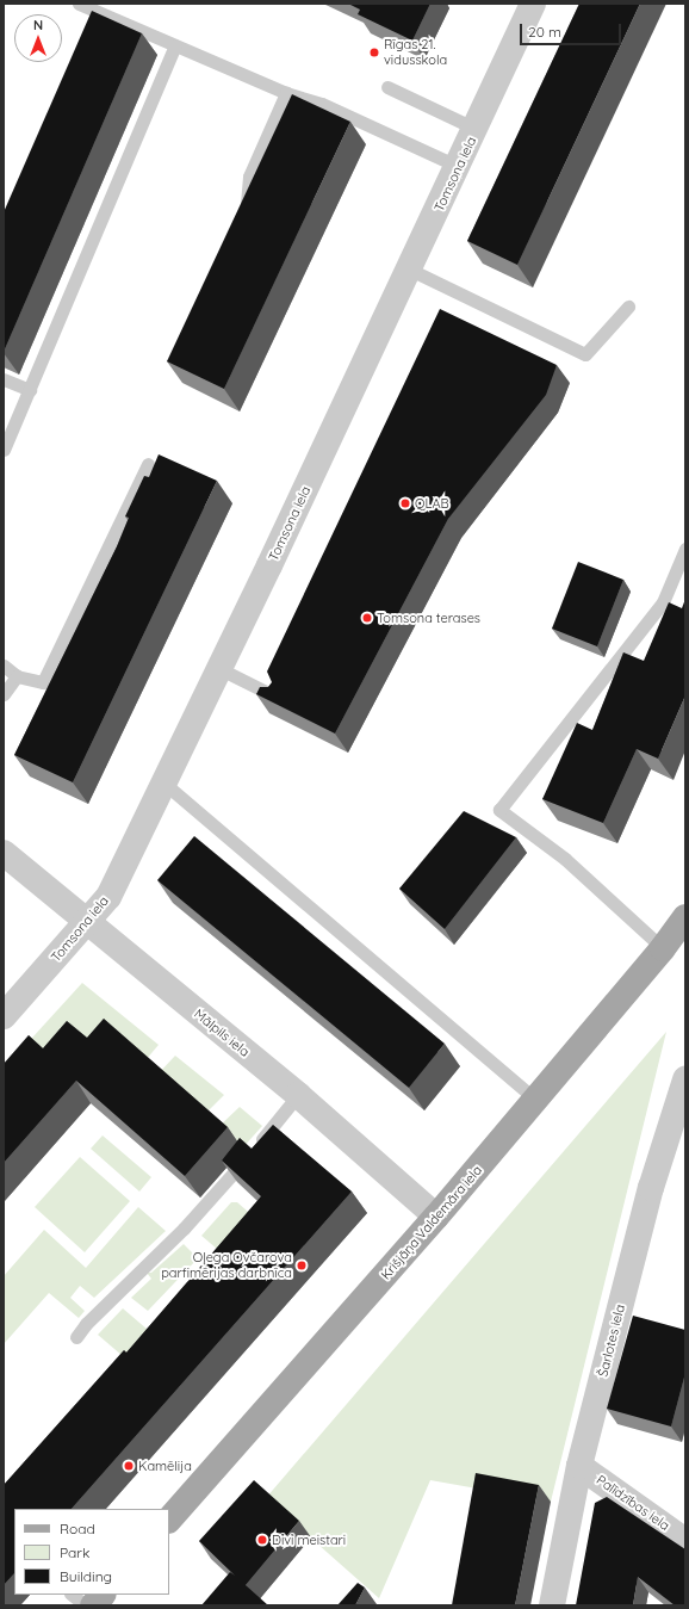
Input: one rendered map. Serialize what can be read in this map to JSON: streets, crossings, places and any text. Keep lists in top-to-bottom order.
{
  "streets": {
    "main road": ["Krišjāņa Valdemāra iela"],
    "street": [
      "Tomsona iela",
      "Mālpils iela",
      "Šarlotes iela",
      "Palīdzības iela"
    ]
  },
  "crossings": [
    ["Tomsona iela", "Mālpils iela"],
    ["Mālpils iela", "Krišjāņa Valdemāra iela"],
    ["Šarlotes iela", "Palīdzības iela"]
  ],
  "places": [
    "Rīgas 21. vidusskola",
    "QLAB",
    "Tomsona terases",
    "Oļega Ovčarova parfimērijas darbnīca",
    "Kamēlija",
    "Divi meistari"
  ],
  "legend": ["Road", "Park", "Building"],
  "scale_bar": "20 m",
  "north": "top"
}
